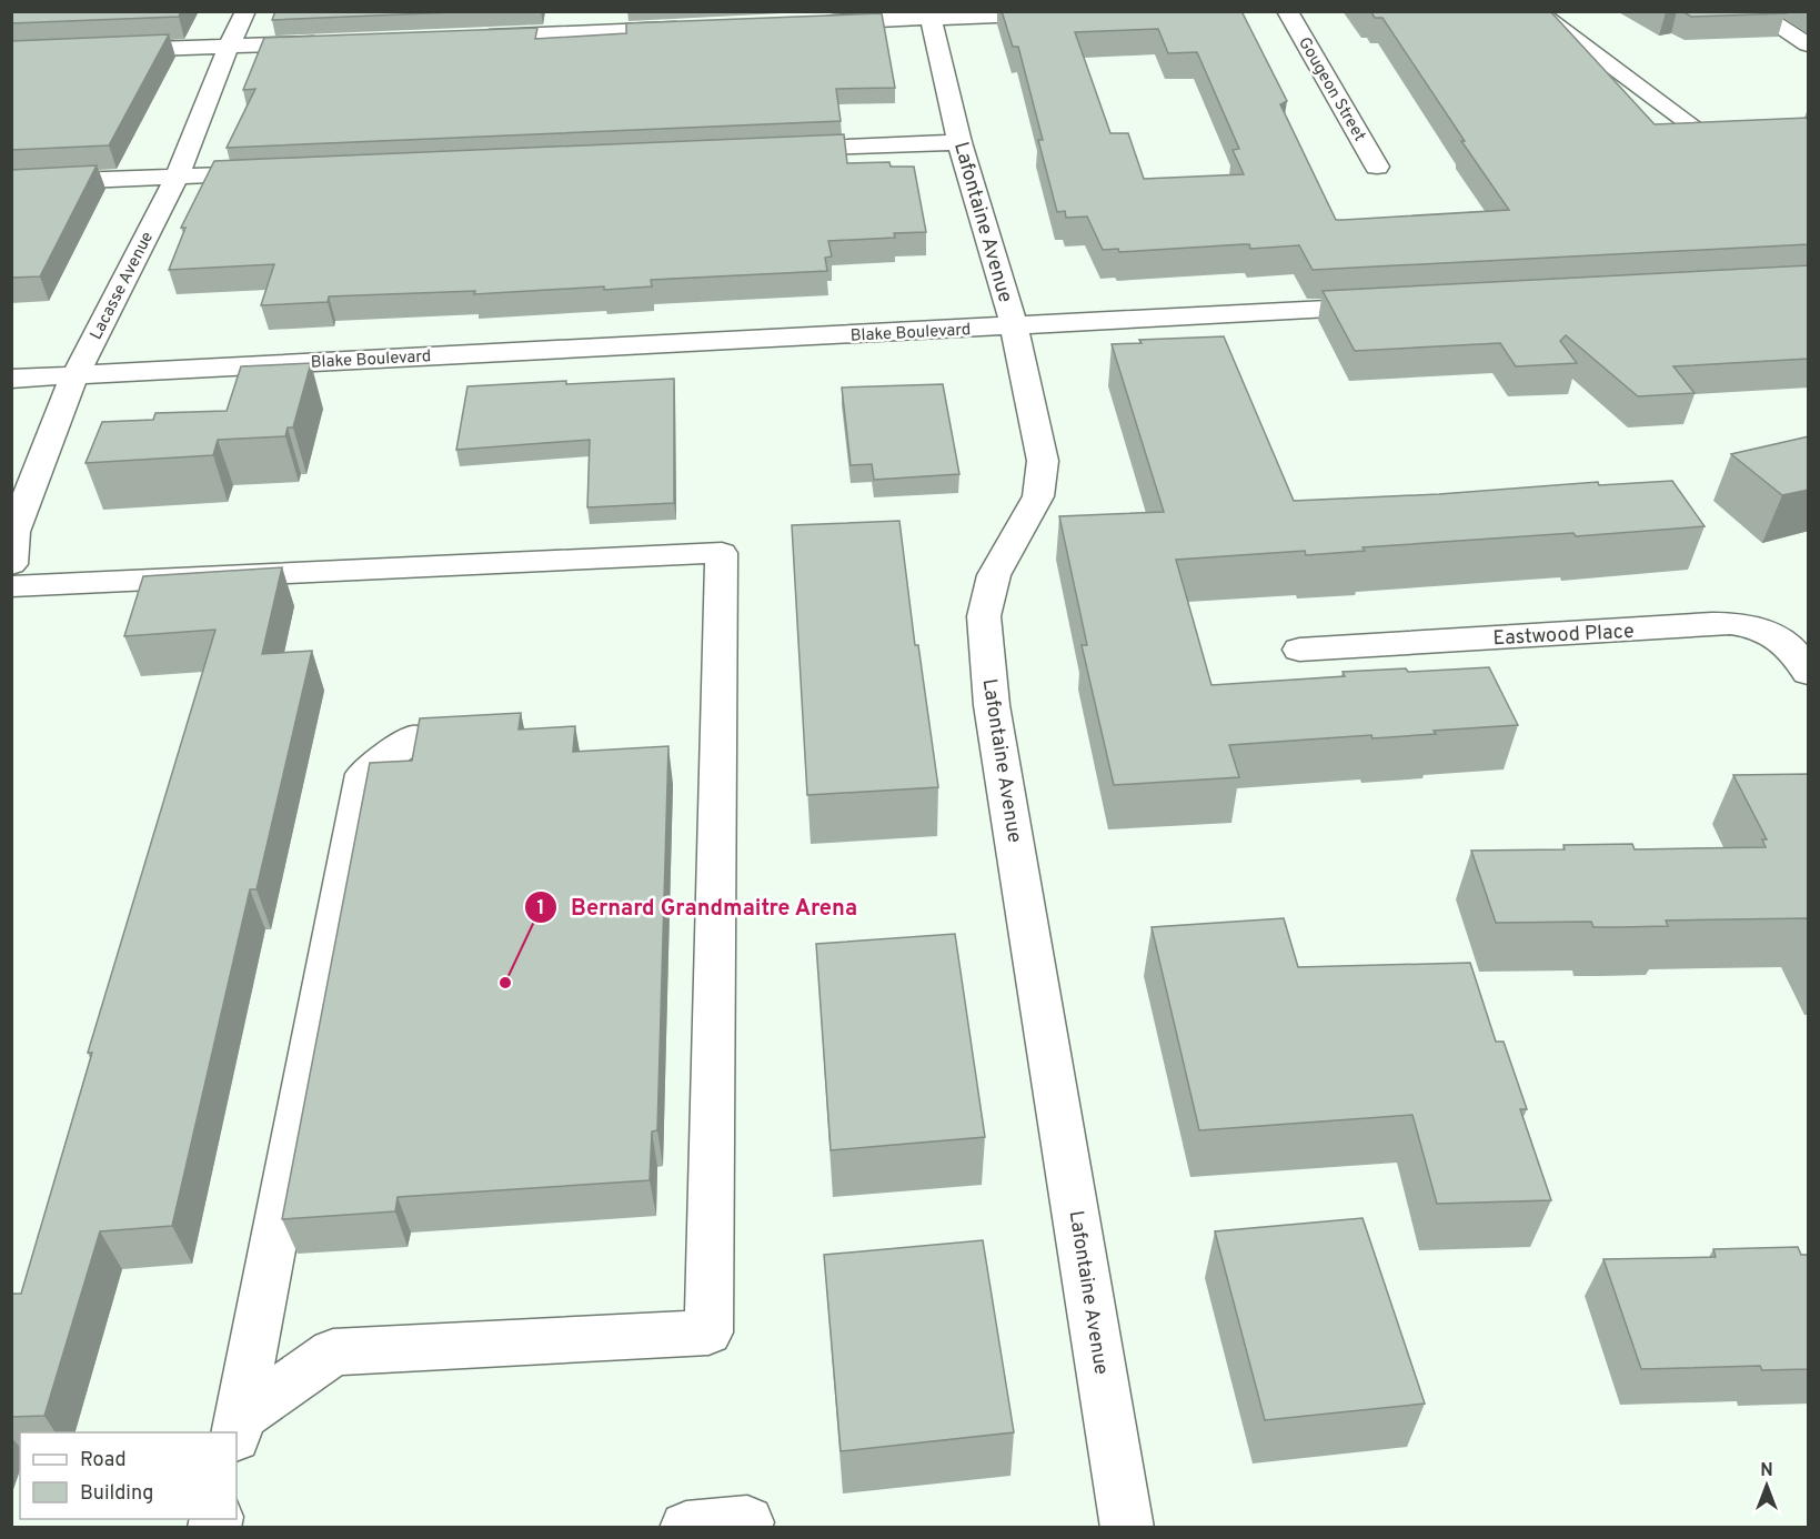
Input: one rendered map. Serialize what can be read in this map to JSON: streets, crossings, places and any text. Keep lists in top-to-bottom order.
{
  "streets": {
    "street": [
      "Gougeon Street",
      "Lafontaine Avenue",
      "Lacasse Avenue",
      "Blake Boulevard",
      "Eastwood Place"
    ]
  },
  "crossings": [
    ["Lafontaine Avenue", "Blake Boulevard"],
    ["Lacasse Avenue", "Blake Boulevard"]
  ],
  "places": ["Bernard Grandmaitre Arena"],
  "legend": ["Road", "Building"],
  "north": "top"
}
